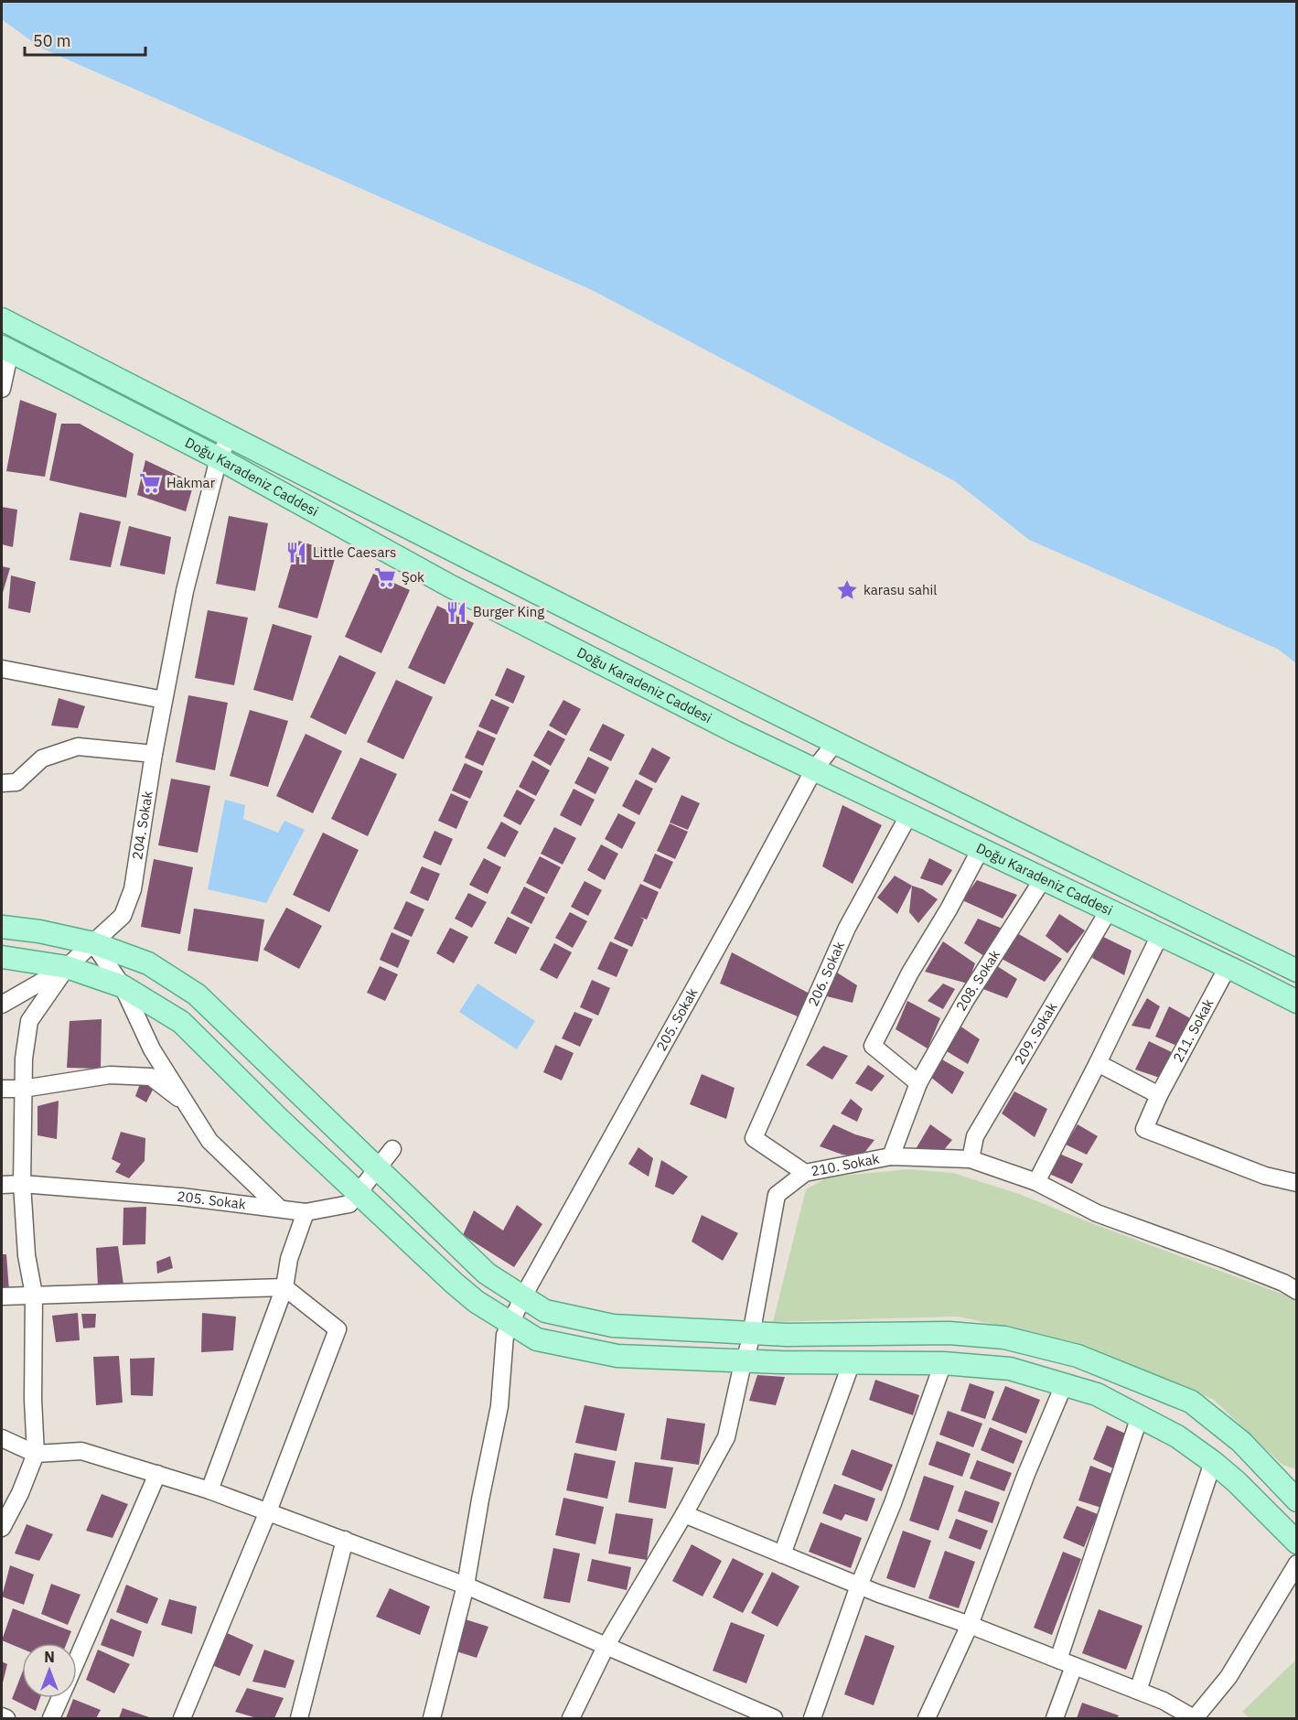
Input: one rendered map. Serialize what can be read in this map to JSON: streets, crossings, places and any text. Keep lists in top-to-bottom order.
{
  "streets": {
    "main road": ["Doğu Karadeniz Caddesi"],
    "street": [
      "204. Sokak",
      "206. Sokak",
      "208. Sokak",
      "205. Sokak",
      "211. Sokak",
      "209. Sokak",
      "210. Sokak"
    ]
  },
  "crossings": [
    ["Doğu Karadeniz Caddesi", "204. Sokak"],
    ["Doğu Karadeniz Caddesi", "206. Sokak"],
    ["Doğu Karadeniz Caddesi", "208. Sokak"],
    ["Doğu Karadeniz Caddesi", "205. Sokak"],
    ["Doğu Karadeniz Caddesi", "211. Sokak"],
    ["Doğu Karadeniz Caddesi", "209. Sokak"],
    ["204. Sokak", "205. Sokak"],
    ["206. Sokak", "210. Sokak"],
    ["208. Sokak", "210. Sokak"],
    ["209. Sokak", "210. Sokak"]
  ],
  "places": {
    "supermarket": ["Hakmar", "Şok"],
    "restaurant": ["Little Caesars", "Burger King"],
    "place": ["karasu sahil"]
  },
  "scale_bar": "50 m",
  "north": "top"
}
